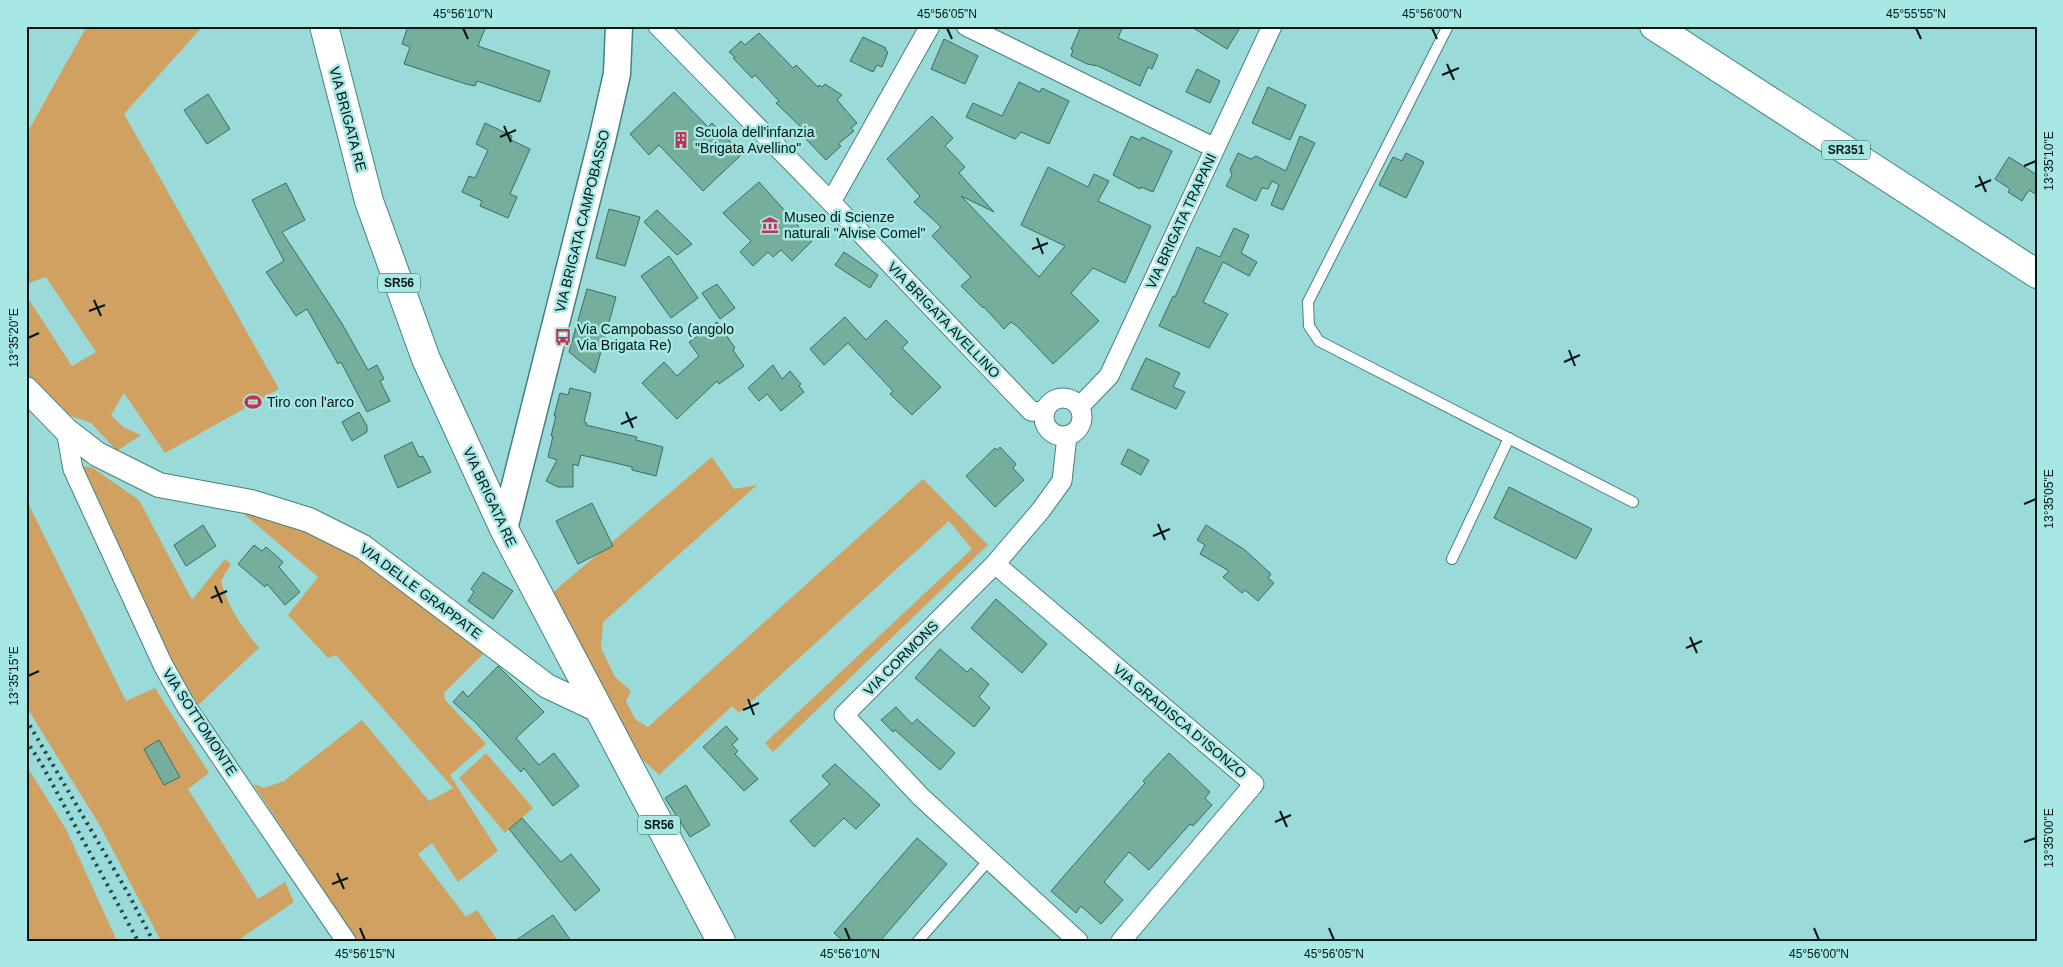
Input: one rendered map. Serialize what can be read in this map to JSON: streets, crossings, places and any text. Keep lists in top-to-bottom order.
{
  "streets": {
    "main road": [
      "VIA BRIGATA RE",
      "SR351",
      "VIA BRIGATA CAMPOBASSO",
      "SR56"
    ],
    "street": [
      "VIA BRIGATA TRAPANI",
      "VIA BRIGATA AVELLINO",
      "VIA DELLE GRAPPATE",
      "VIA CORMONS",
      "VIA GRADISCA D'ISONZO",
      "VIA SOTTOMONTE"
    ]
  },
  "crossings": [
    ["VIA BRIGATA RE", "VIA BRIGATA CAMPOBASSO"],
    ["VIA BRIGATA RE", "VIA DELLE GRAPPATE"],
    ["VIA BRIGATA TRAPANI", "VIA BRIGATA AVELLINO"],
    ["VIA BRIGATA TRAPANI", "VIA CORMONS"],
    ["VIA BRIGATA AVELLINO", "VIA CORMONS"],
    ["VIA DELLE GRAPPATE", "VIA SOTTOMONTE"],
    ["VIA CORMONS", "VIA GRADISCA D'ISONZO"]
  ],
  "places": {
    "building": ["Scuola dell'infanzia \"Brigata Avellino\""],
    "museum": ["Museo di Scienze naturali \"Alvise Comel\""],
    "bus stop": ["Via Campobasso (angolo Via Brigata Re)"],
    "sports": ["Tiro con l'arco"]
  },
  "coordinates": [
    "45°56'10\"N",
    "45°56'05\"N",
    "45°56'00\"N",
    "45°55'55\"N",
    "13°35'10\"E",
    "13°35'20\"E",
    "13°35'05\"E",
    "13°35'15\"E",
    "13°35'00\"E",
    "45°56'15\"N"
  ]
}
